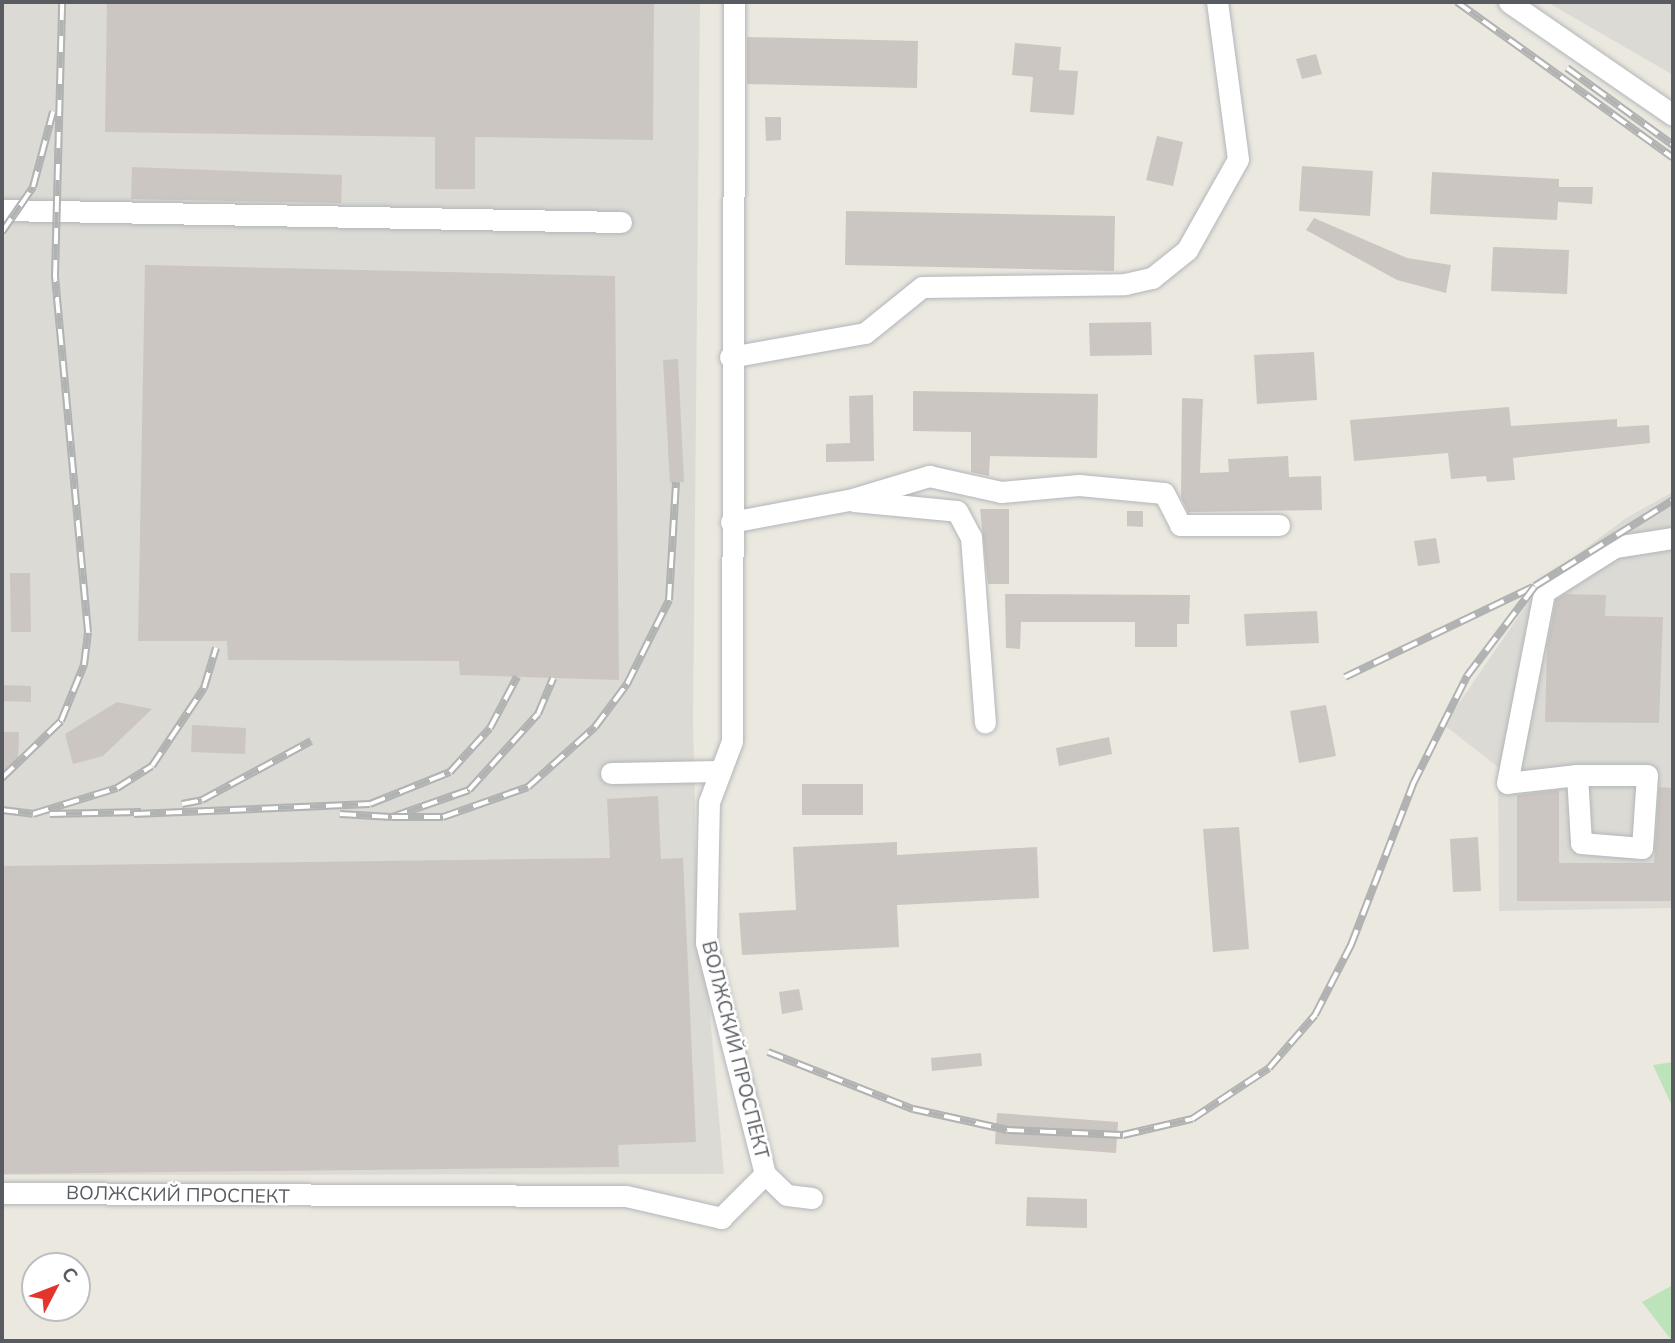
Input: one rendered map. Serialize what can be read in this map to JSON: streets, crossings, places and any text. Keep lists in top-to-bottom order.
{
  "streets": {
    "street": ["ВОЛЖСКИЙ ПРОСПЕКТ"]
  },
  "north": "top right"
}
